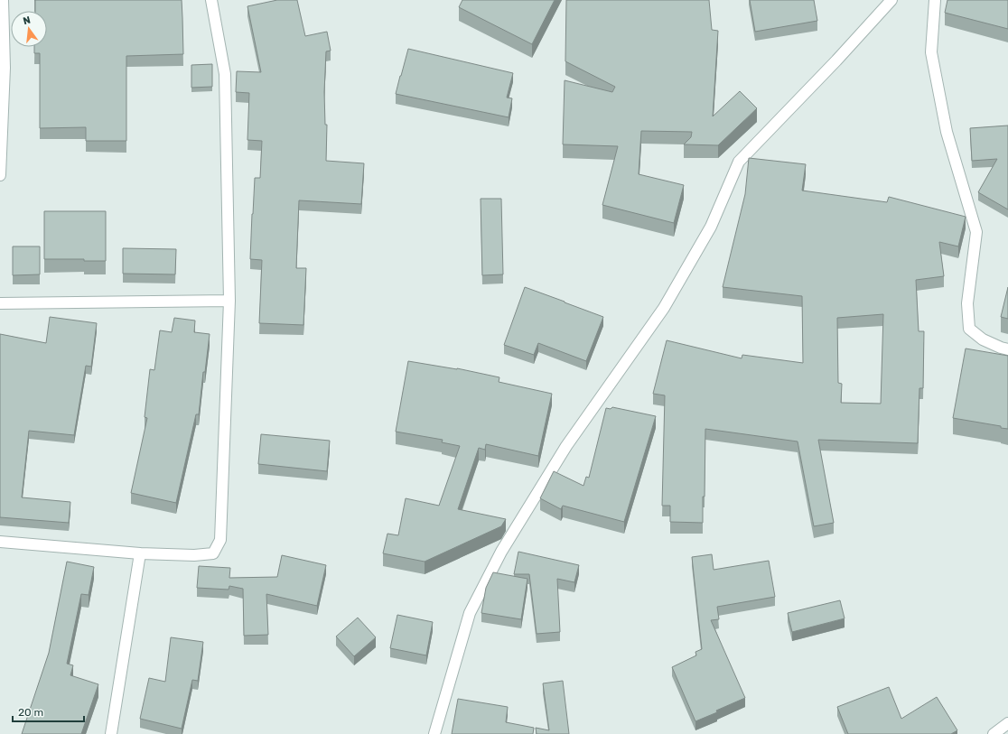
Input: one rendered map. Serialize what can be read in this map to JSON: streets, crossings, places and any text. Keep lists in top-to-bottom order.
{
  "scale_bar": "20 m",
  "north": "top"
}
